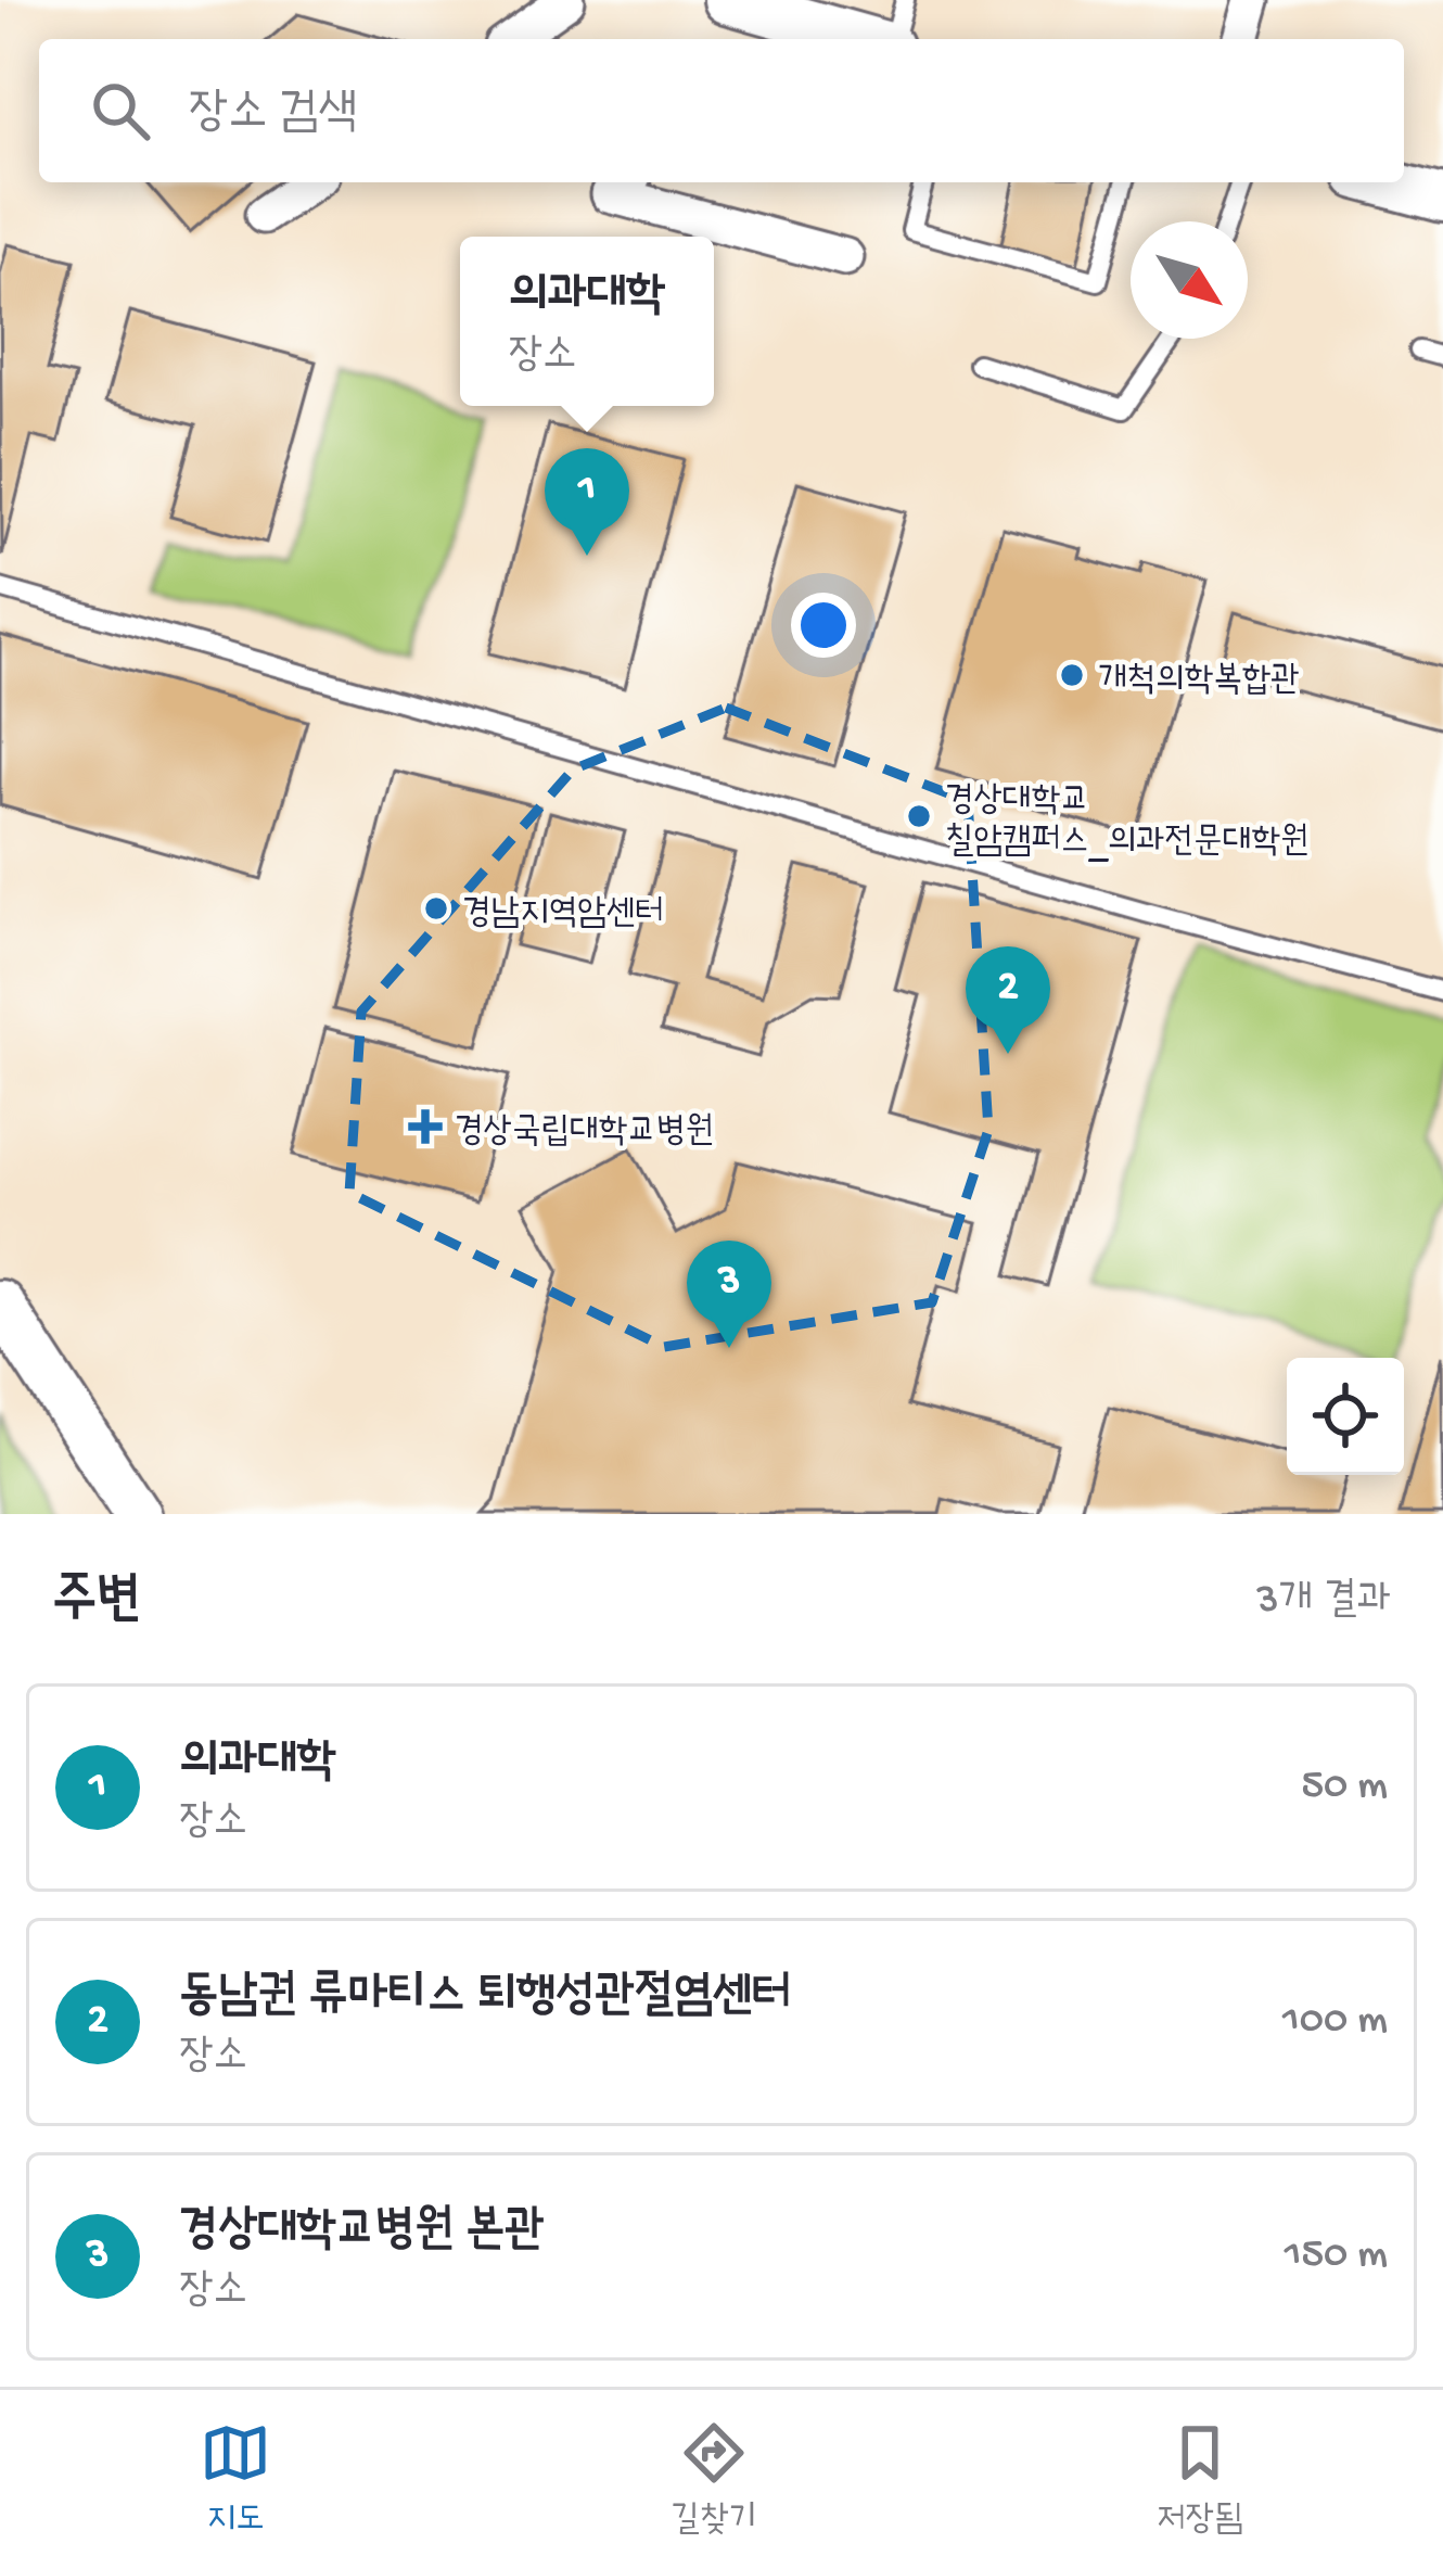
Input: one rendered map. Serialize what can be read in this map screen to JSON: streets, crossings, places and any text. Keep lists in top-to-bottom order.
{
  "places": {
    "other": ["개척의학복합관", "경상대학교 칠암캠퍼스_의과전문대학원", "경남지역암센터"],
    "health": ["경상국립대학교병원"]
  },
  "north": "bottom right",
  "page": {
    "search": "장소 검색",
    "popup": ["의과대학", "장소"],
    "pins": ["1", "2", "3"],
    "heading": ["주변", "3개 결과"],
    "list": [
      {
        "mark": "1",
        "name": "의과대학",
        "note": "장소",
        "value": "50 m"
      },
      {
        "mark": "2",
        "name": "동남권 류마티스 퇴행성관절염센터",
        "note": "장소",
        "value": "100 m"
      },
      {
        "mark": "3",
        "name": "경상대학교병원 본관",
        "note": "장소",
        "value": "150 m"
      }
    ],
    "nav": ["지도", "길찾기", "저장됨"]
  }
}
